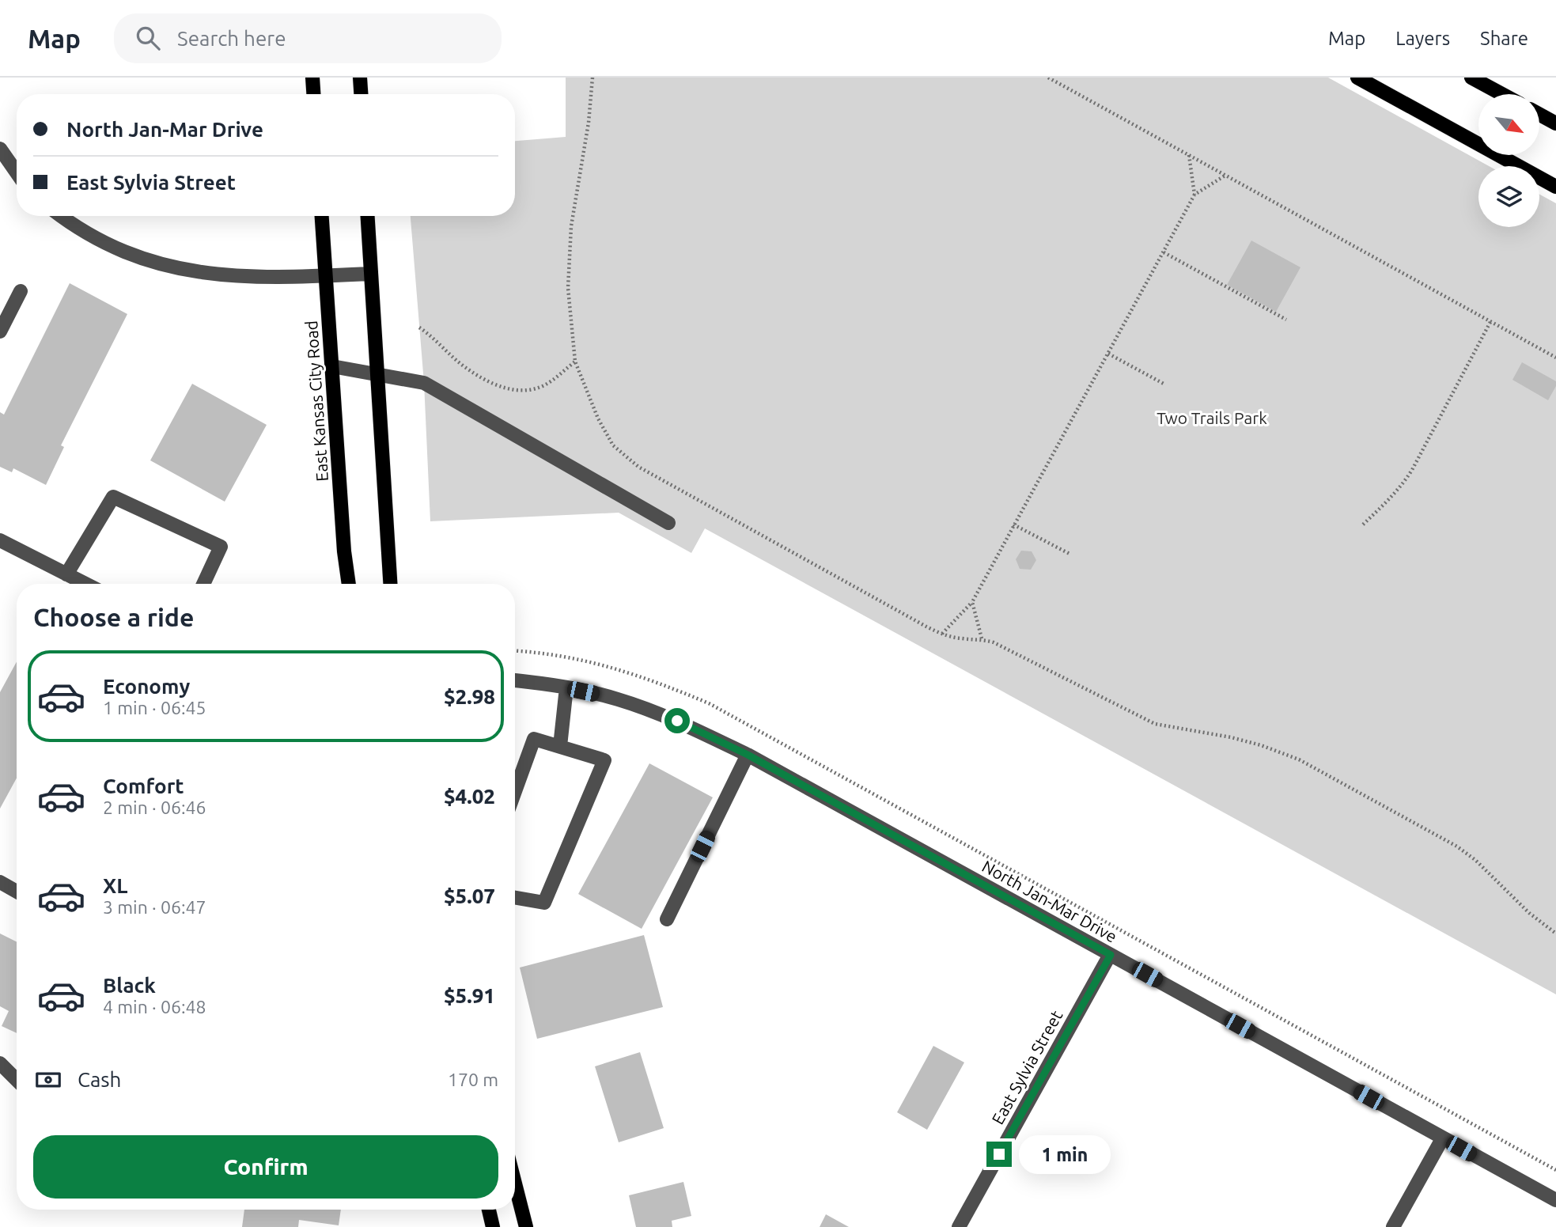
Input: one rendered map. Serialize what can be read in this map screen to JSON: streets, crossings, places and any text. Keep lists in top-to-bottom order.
{
  "streets": {
    "main road": ["East Kansas City Road"],
    "street": ["North Jan-Mar Drive", "East Sylvia Street"]
  },
  "crossings": [
    ["North Jan-Mar Drive", "East Sylvia Street"]
  ],
  "parks": ["Two Trails Park"],
  "north": "bottom right",
  "page": {
    "header": "Map",
    "search": "Search here",
    "nav": ["Map", "Layers", "Share"],
    "banner": ["North Jan-Mar Drive", "East Sylvia Street"],
    "heading": "Choose a ride",
    "list": [
      {
        "name": "Economy",
        "note": "1 min · 06:45",
        "value": "$2.98"
      },
      {
        "name": "Comfort",
        "note": "2 min · 06:46",
        "value": "$4.02"
      },
      {
        "name": "XL",
        "note": "3 min · 06:47",
        "value": "$5.07"
      },
      {
        "name": "Black",
        "note": "4 min · 06:48",
        "value": "$5.91"
      }
    ],
    "pay": ["Cash", "170 m"],
    "buttons": "Confirm",
    "bubble": "1 min"
  }
}
